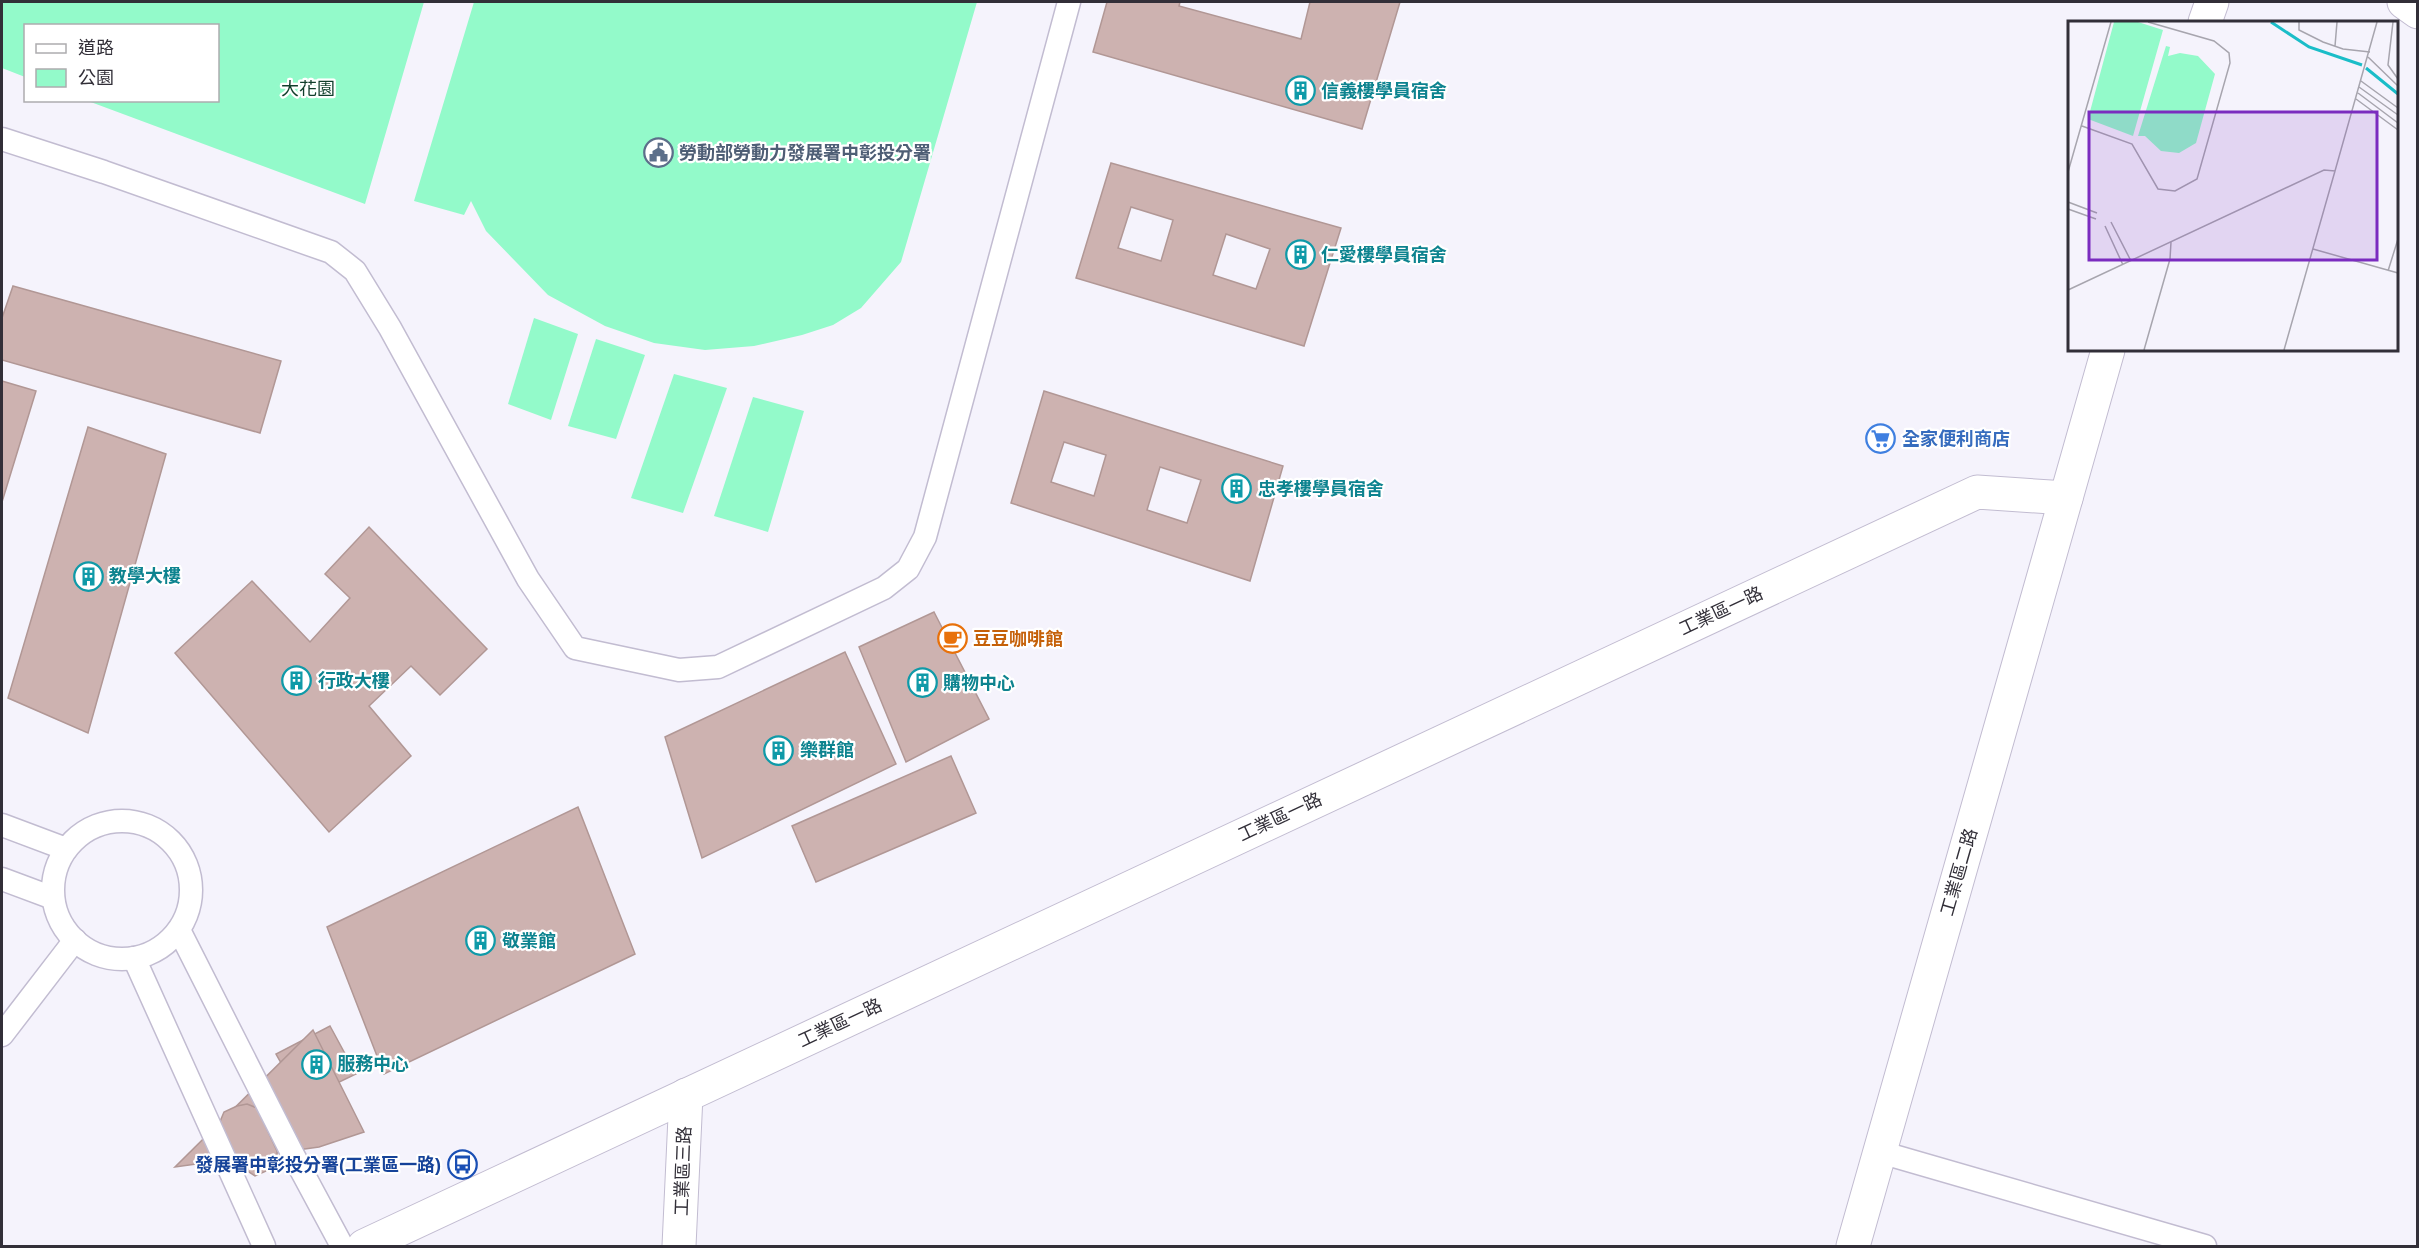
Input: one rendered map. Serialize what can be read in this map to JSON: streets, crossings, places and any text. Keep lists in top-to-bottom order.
{
  "streets": {
    "street": ["工業區一路", "工業區二路", "工業區三路"]
  },
  "crossings": [
    ["工業區一路", "工業區二路"],
    ["工業區一路", "工業區三路"]
  ],
  "parks": ["大花園"],
  "places": {
    "building": [
      "信義樓學員宿舍",
      "仁愛樓學員宿舍",
      "忠孝樓學員宿舍",
      "教學大樓",
      "行政大樓",
      "購物中心",
      "樂群館",
      "敬業館",
      "服務中心"
    ],
    "public building": ["勞動部勞動力發展署中彰投分署"],
    "supermarket": ["全家便利商店"],
    "cafe": ["豆豆咖啡館"],
    "bus stop": ["發展署中彰投分署(工業區一路)"]
  },
  "legend": ["道路", "公園"]
}
